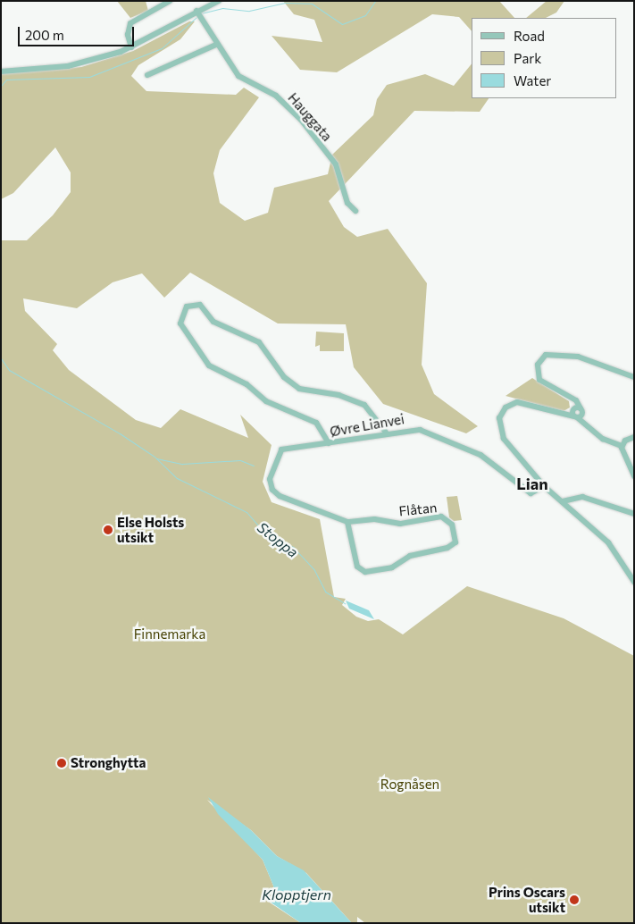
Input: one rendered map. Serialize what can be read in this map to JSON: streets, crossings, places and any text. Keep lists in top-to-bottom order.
{
  "streets": {
    "street": ["Hauggata", "Øvre Lianvei", "Flåtan"]
  },
  "crossings": [
    ["Øvre Lianvei", "Flåtan"]
  ],
  "districts": ["Lian"],
  "water": ["Stoppa", "Klopptjern"],
  "parks": ["Finnemarka", "Rognåsen"],
  "places": ["Else Holsts utsikt", "Stronghytta", "Prins Oscars utsikt"],
  "legend": ["Road", "Park", "Water"],
  "scale_bar": "200 m"
}
